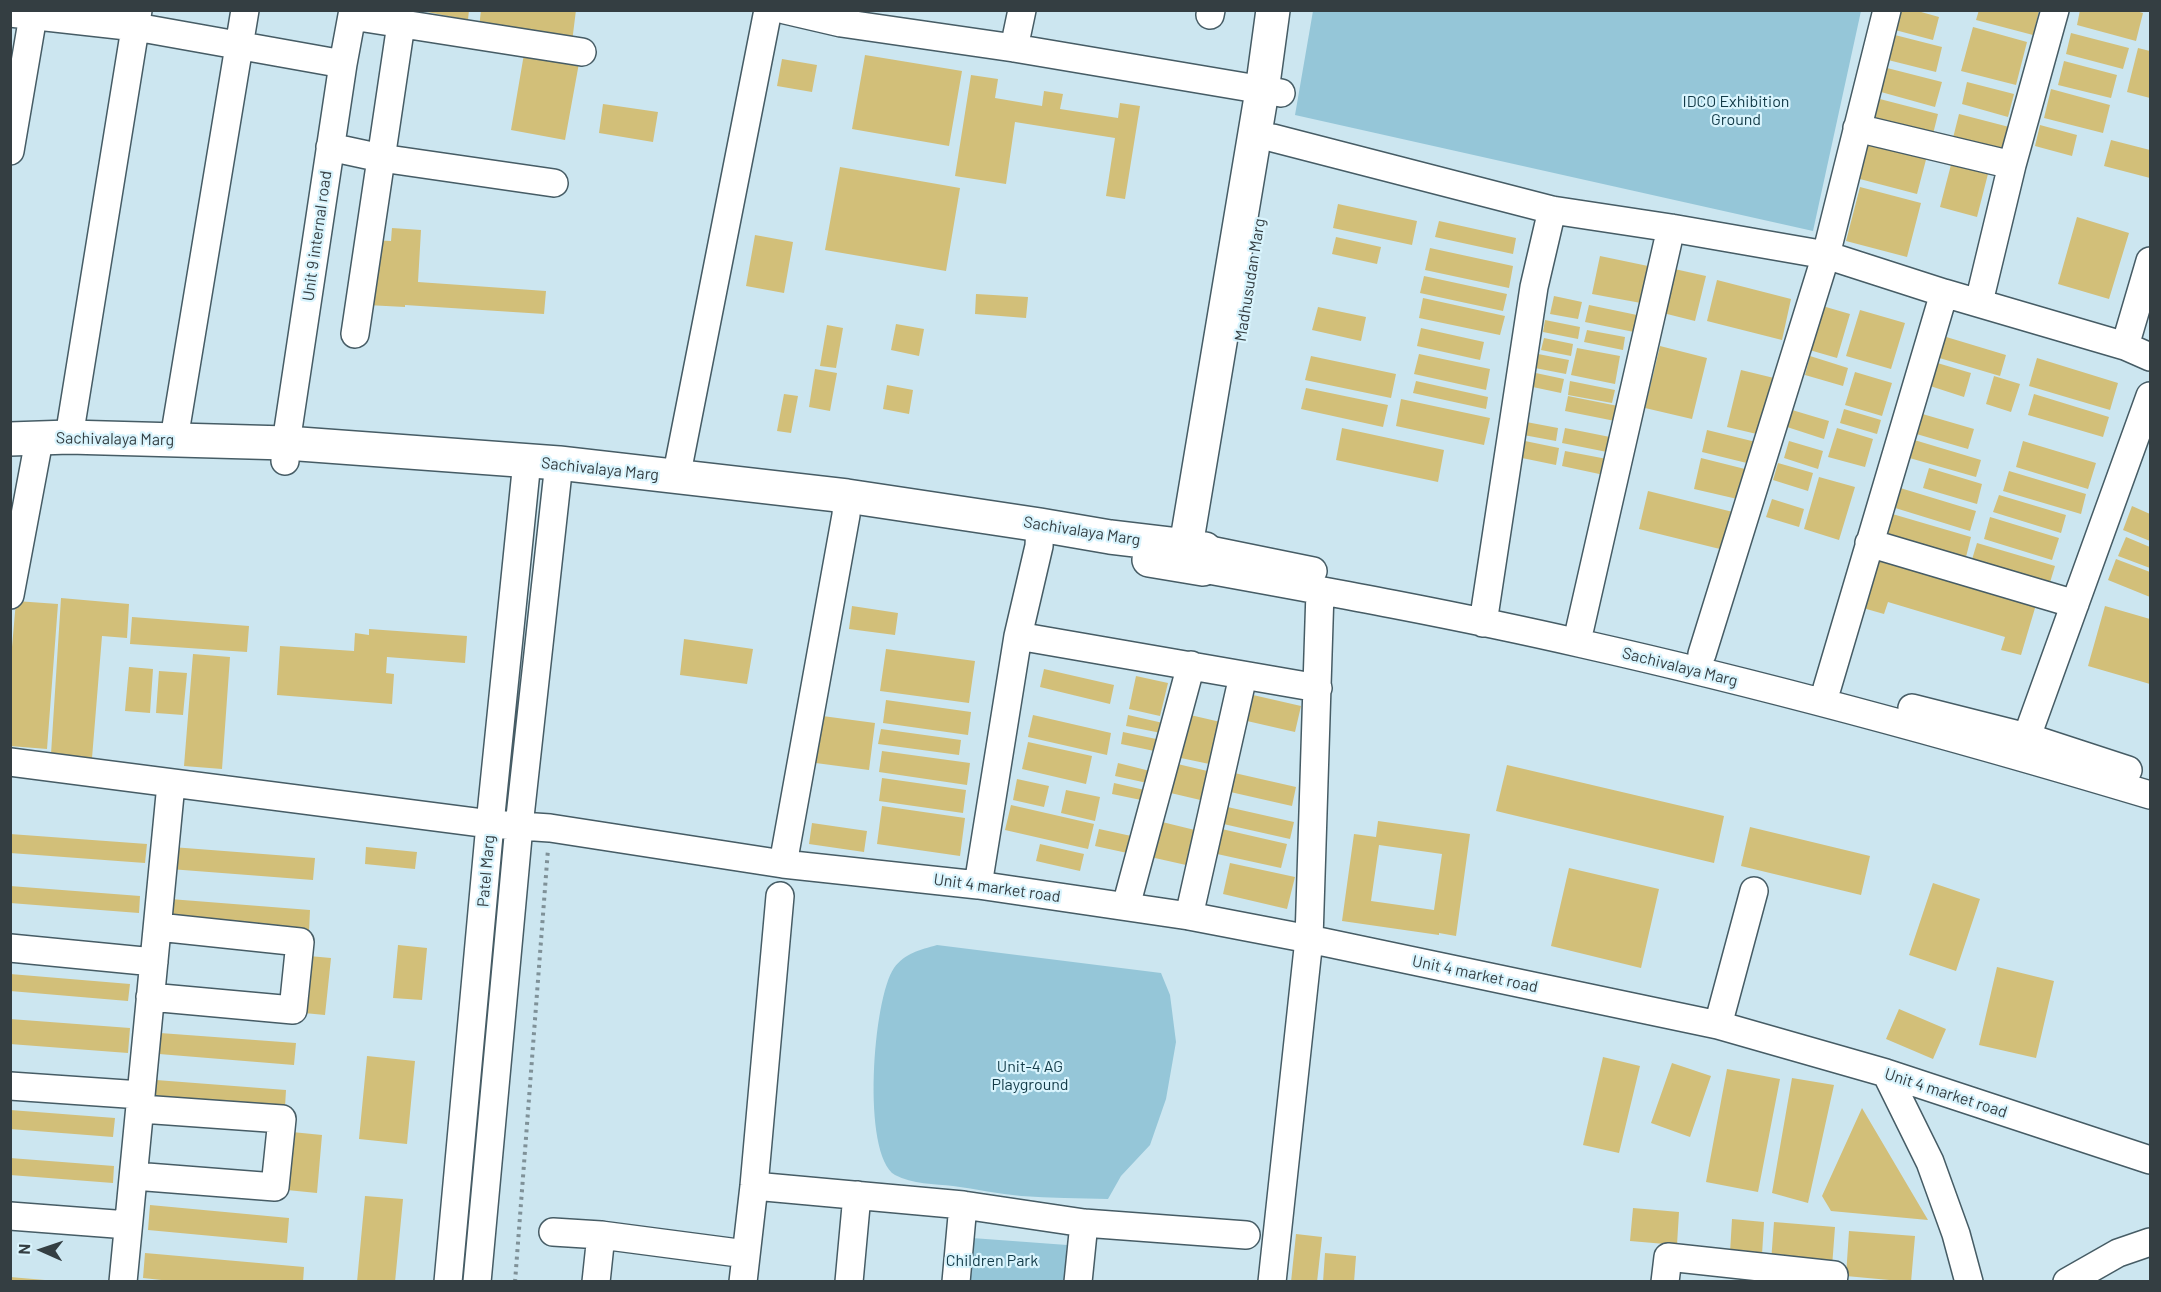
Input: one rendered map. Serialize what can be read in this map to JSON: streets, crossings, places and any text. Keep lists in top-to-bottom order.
{
  "streets": {
    "main road": ["Madhusudan Marg", "Sachivalaya Marg"],
    "street": ["Unit 9 internal road", "Patel Marg", "Unit 4 market road"]
  },
  "crossings": [
    ["Unit 9 internal road", "Sachivalaya Marg"],
    ["Madhusudan Marg", "Sachivalaya Marg"],
    ["Sachivalaya Marg", "Patel Marg"],
    ["Patel Marg", "Unit 4 market road"]
  ],
  "parks": ["IDCO Exhibition Ground", "Unit-4 AG Playground", "Children Park"],
  "north": "left"
}
